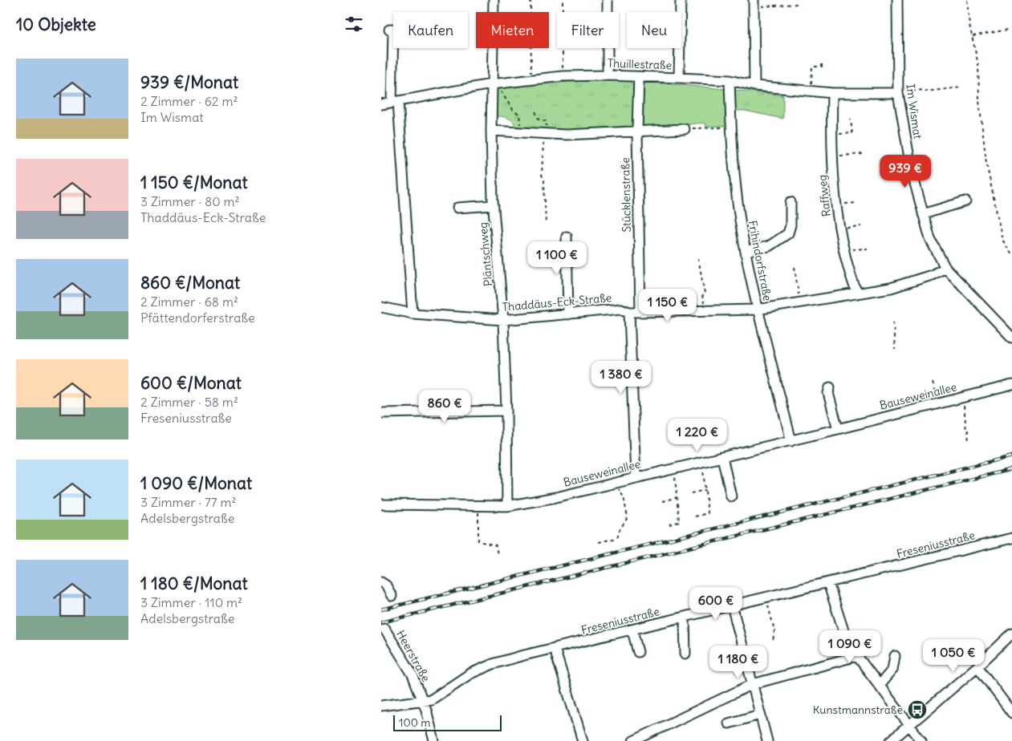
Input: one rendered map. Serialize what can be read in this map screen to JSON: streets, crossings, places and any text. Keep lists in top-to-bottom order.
{
  "streets": {
    "street": [
      "Thuillestraße",
      "Im Wismat",
      "Stücklenstraße",
      "Raffweg",
      "Pläntschweg",
      "Frihindorfstraße",
      "Thaddäus-Eck-Straße",
      "Bauseweinallee",
      "Freseniusstraße",
      "Heerstraße"
    ]
  },
  "crossings": [
    ["Thuillestraße", "Im Wismat"],
    ["Thuillestraße", "Stücklenstraße"],
    ["Thuillestraße", "Raffweg"],
    ["Thuillestraße", "Pläntschweg"],
    ["Thuillestraße", "Frihindorfstraße"],
    ["Im Wismat", "Thaddäus-Eck-Straße"],
    ["Stücklenstraße", "Thaddäus-Eck-Straße"],
    ["Raffweg", "Thaddäus-Eck-Straße"],
    ["Pläntschweg", "Thaddäus-Eck-Straße"],
    ["Pläntschweg", "Bauseweinallee"],
    ["Frihindorfstraße", "Thaddäus-Eck-Straße"],
    ["Frihindorfstraße", "Bauseweinallee"],
    ["Freseniusstraße", "Heerstraße"]
  ],
  "places": {
    "bus stop": ["Kunstmannstraße"]
  },
  "scale_bar": "100 m",
  "page": {
    "heading": "10 Objekte",
    "chip": [
      "Kaufen",
      "Mieten",
      "Filter",
      "Neu"
    ],
    "list": [
      {
        "name": "939 €/Monat",
        "note": "2 Zimmer · 62 m² · Im Wismat"
      },
      {
        "name": "1 150 €/Monat",
        "note": "3 Zimmer · 80 m² · Thaddäus-Eck-Straße"
      },
      {
        "name": "860 €/Monat",
        "note": "2 Zimmer · 68 m² · Pfättendorferstraße"
      },
      {
        "name": "600 €/Monat",
        "note": "2 Zimmer · 58 m² · Freseniusstraße"
      },
      {
        "name": "1 090 €/Monat",
        "note": "3 Zimmer · 77 m² · Adelsbergstraße"
      },
      {
        "name": "1 180 €/Monat",
        "note": "3 Zimmer · 110 m² · Adelsbergstraße"
      }
    ],
    "price": [
      "939 €",
      "1 100 €",
      "1 150 €",
      "1 380 €",
      "860 €",
      "1 220 €",
      "600 €",
      "1 090 €",
      "1 050 €",
      "1 180 €"
    ],
    "scale": "100 m"
  }
}
